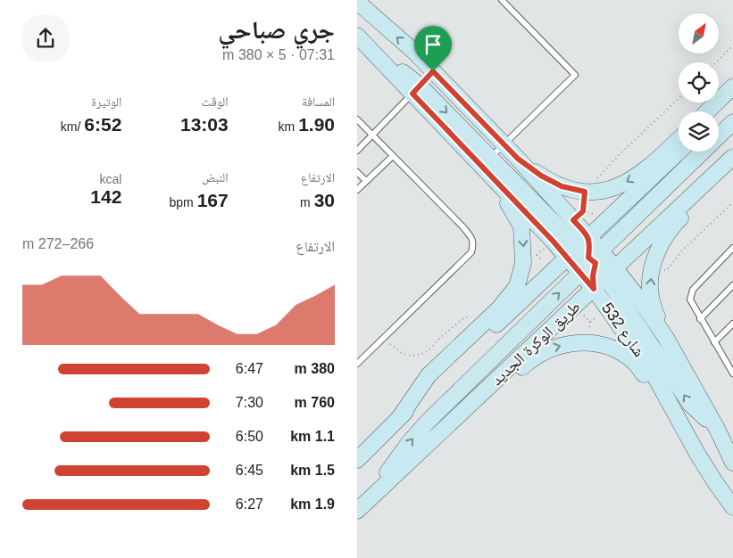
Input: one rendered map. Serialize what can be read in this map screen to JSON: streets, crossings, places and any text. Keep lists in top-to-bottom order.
{
  "streets": {
    "street": ["شارع 532", "طريق الوكرة الجديد"]
  },
  "crossings": [
    ["شارع 532", "طريق الوكرة الجديد"]
  ],
  "north": "top right",
  "page": {
    "heading": ["جري صباحي", "07:31 · 5 × 380 m"],
    "stats": [
      ["المسافة", "1.90 km"],
      ["الوقت", "13:03"],
      ["الوتيرة", "6:52 /km"],
      ["الارتفاع", "30 m"],
      ["النبض", "167 bpm"],
      ["kcal", "142"]
    ],
    "chart": ["الارتفاع", "266–272 m"],
    "list": [
      {
        "name": "380 m",
        "note": "6:47"
      },
      {
        "name": "760 m",
        "note": "7:30"
      },
      {
        "name": "1.1 km",
        "note": "6:50"
      },
      {
        "name": "1.5 km",
        "note": "6:45"
      },
      {
        "name": "1.9 km",
        "note": "6:27"
      }
    ]
  }
}
